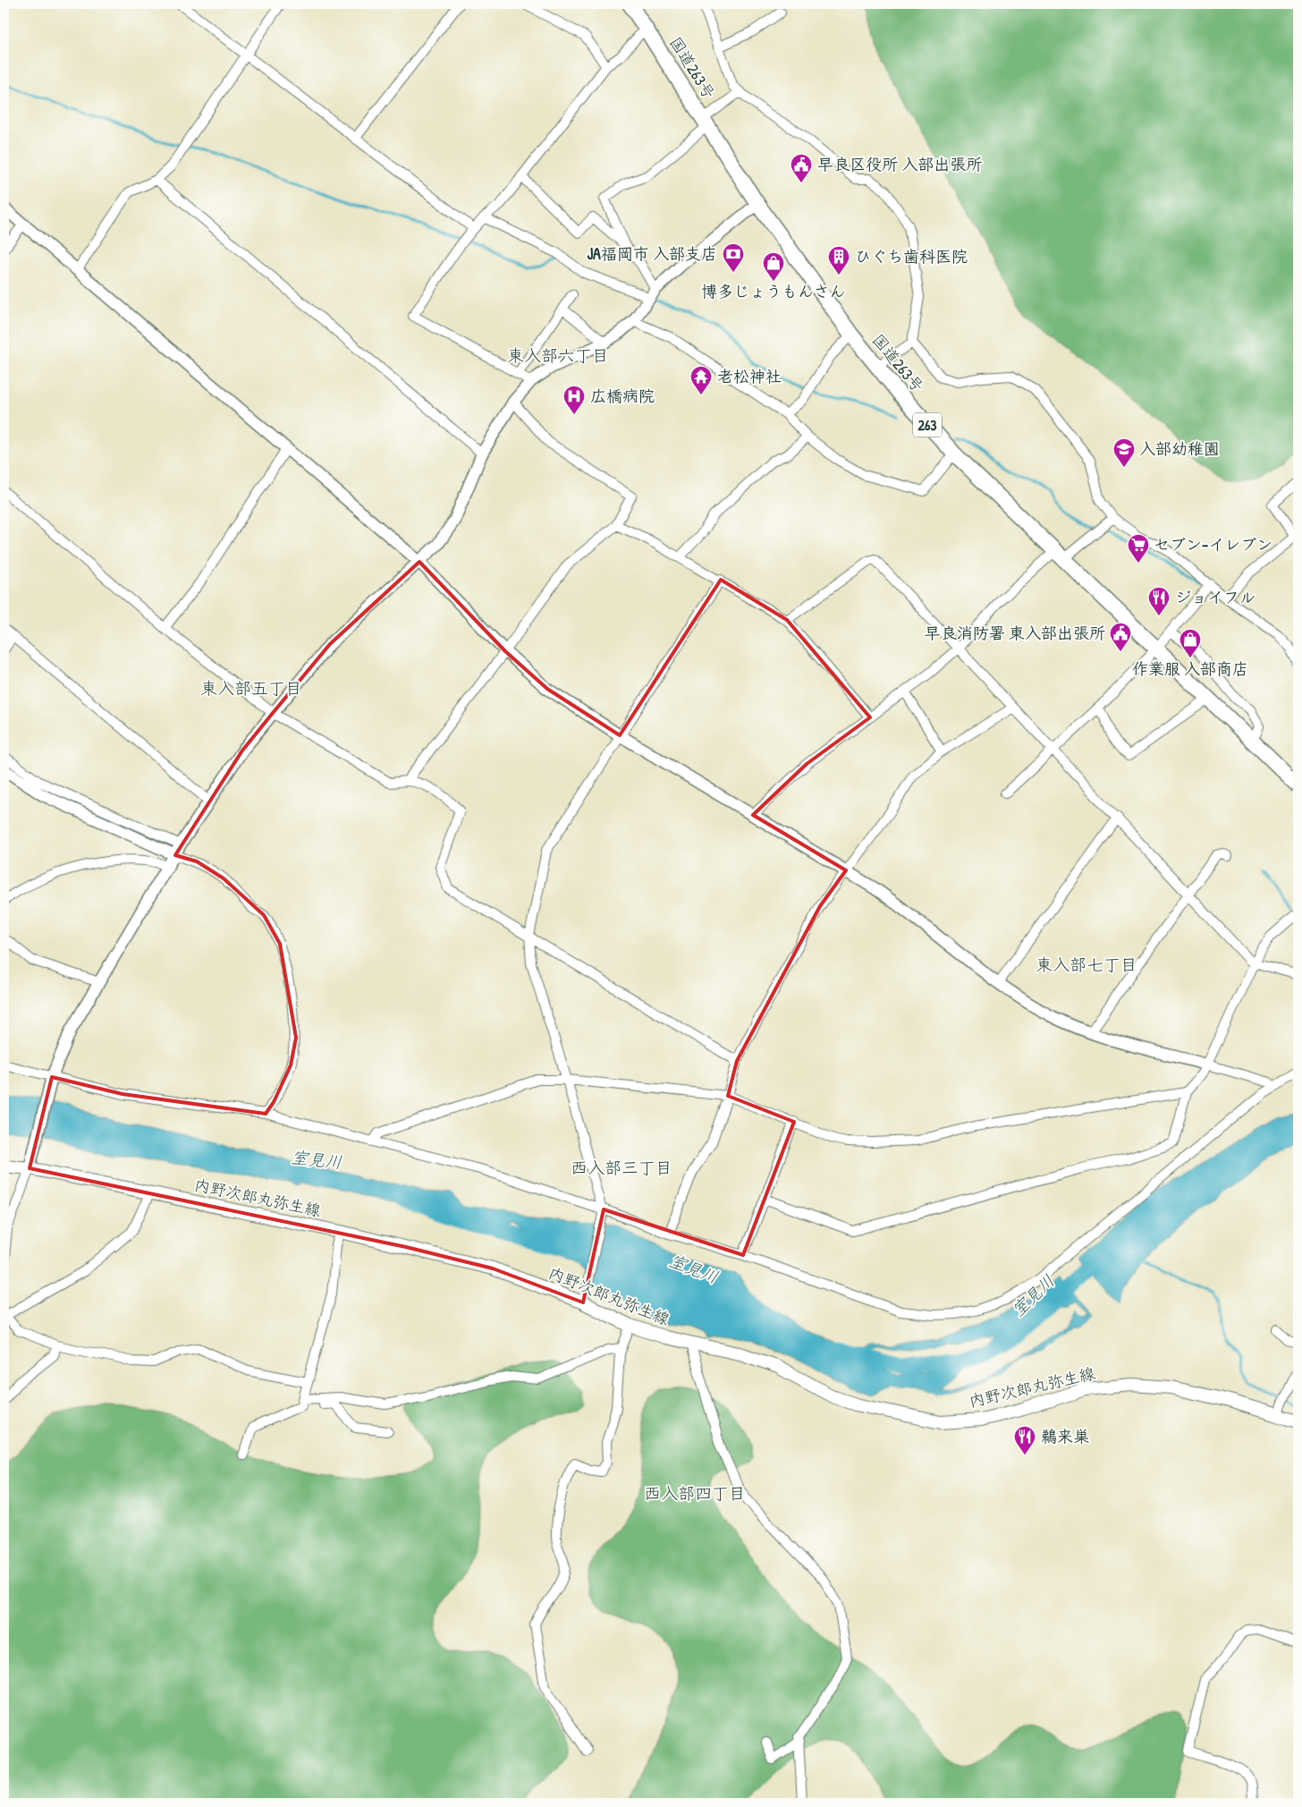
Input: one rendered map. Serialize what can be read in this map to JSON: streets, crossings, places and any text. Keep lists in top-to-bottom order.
{
  "streets": {
    "highway": ["国道263号", "263"],
    "main road": ["内野次郎丸弥生線"]
  },
  "districts": [
    "東入部六丁目",
    "東入部五丁目",
    "東入部七丁目",
    "西入部三丁目",
    "西入部四丁目"
  ],
  "water": ["室見川"],
  "places": {
    "public building": ["早良区役所 入部出張所", "早良消防署 東入部出張所"],
    "bank": ["JA福岡市 入部支店"],
    "building": ["ひぐち歯科医院"],
    "shop": ["博多じょうもんさん", "作業服 入部商店"],
    "temple": ["老松神社"],
    "hospital": ["広橋病院"],
    "school or university": ["入部幼稚園"],
    "supermarket": ["セブン-イレブン"],
    "restaurant": ["ジョイフル", "鵜来巣"]
  }
}
